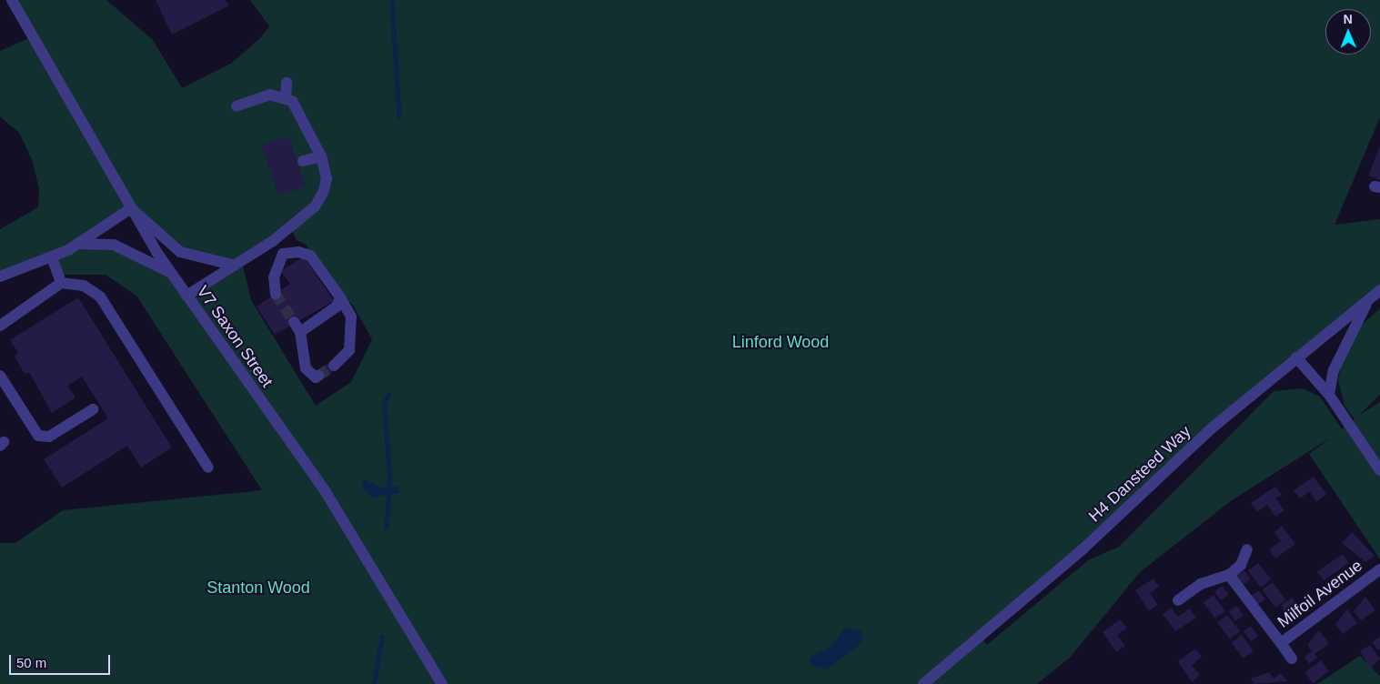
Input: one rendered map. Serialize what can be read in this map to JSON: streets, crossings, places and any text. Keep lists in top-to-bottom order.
{
  "streets": {
    "street": ["V7 Saxon Street", "H4 Dansteed Way", "Milfoil Avenue"]
  },
  "parks": ["Linford Wood", "Stanton Wood"],
  "scale_bar": "50 m",
  "north": "top"
}
